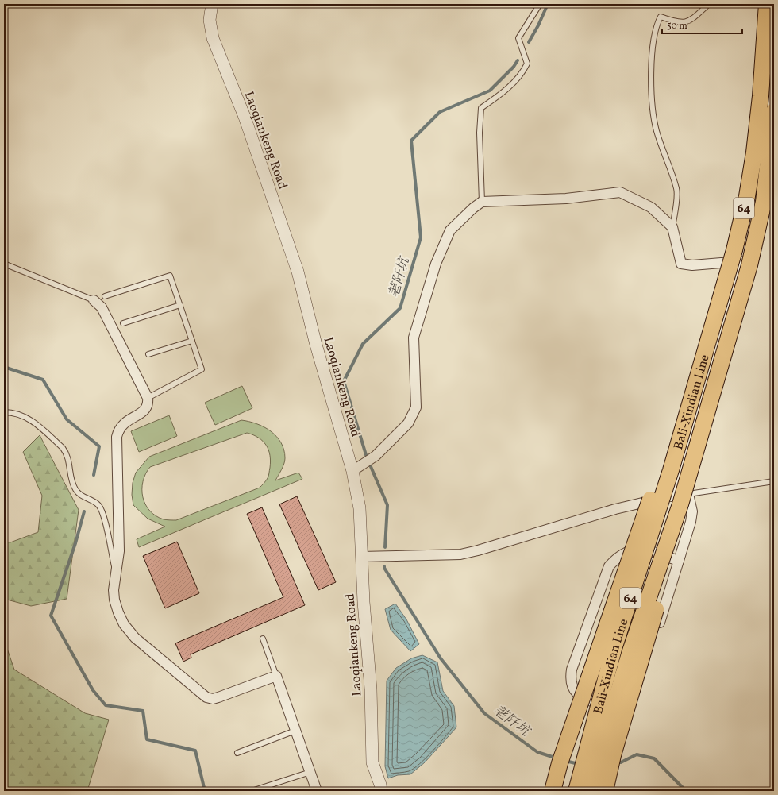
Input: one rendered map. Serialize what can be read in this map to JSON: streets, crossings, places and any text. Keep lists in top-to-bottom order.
{
  "streets": {
    "highway": ["64", "Bali-Xindian Line"],
    "street": ["Laoqiankeng Road"]
  },
  "water": ["荖阡坑"],
  "scale_bar": "50 m"
}
